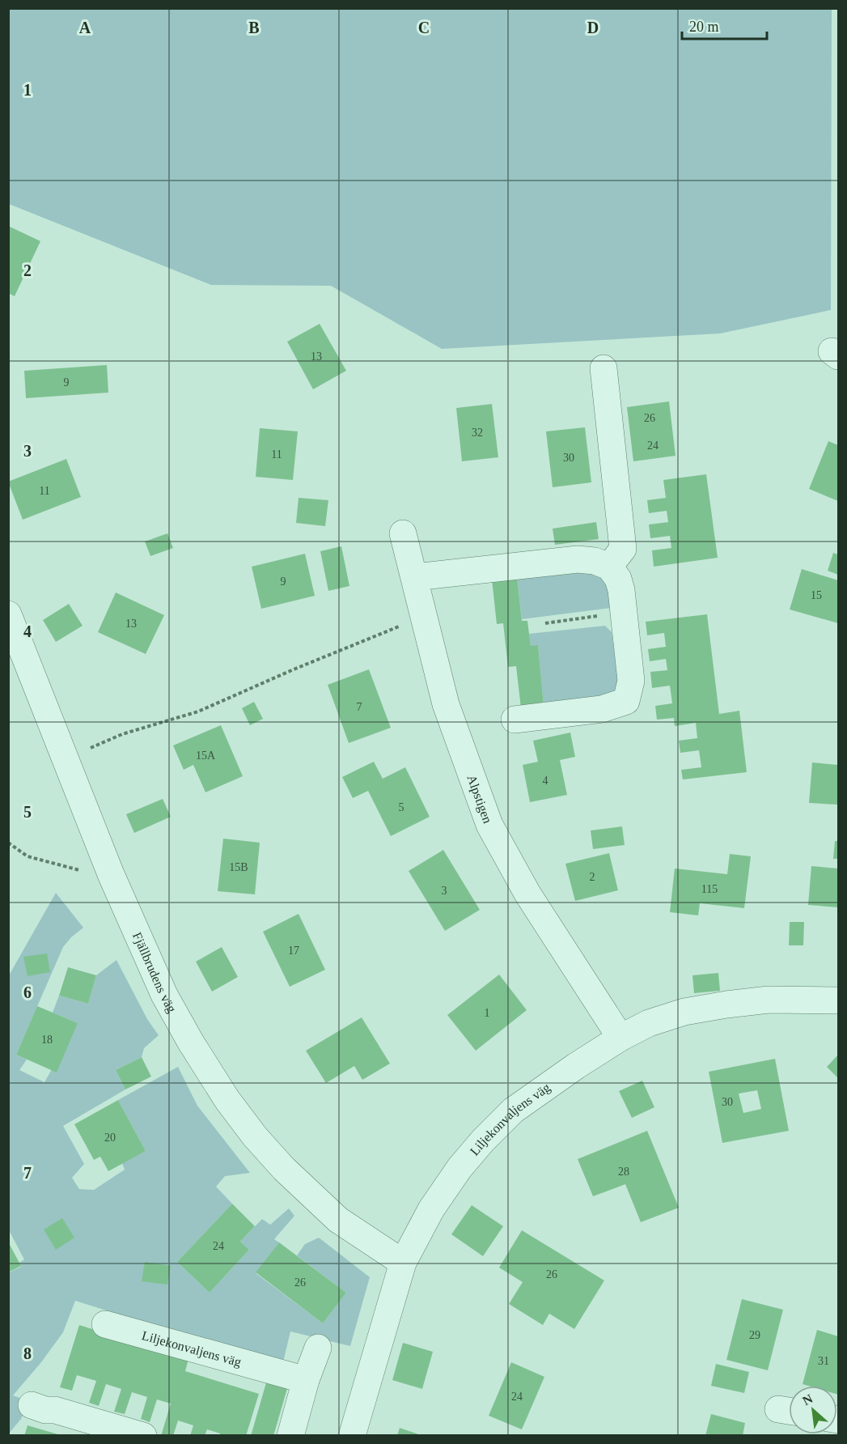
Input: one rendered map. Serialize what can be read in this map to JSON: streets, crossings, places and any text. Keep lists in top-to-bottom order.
{
  "streets": {
    "street": ["Alpstigen", "Fjällbrudens väg", "Liljekonvaljens väg"]
  },
  "crossings": [
    ["Alpstigen", "Liljekonvaljens väg"],
    ["Fjällbrudens väg", "Liljekonvaljens väg"]
  ],
  "house_numbers": [
    "13",
    "9",
    "26",
    "32",
    "24",
    "11",
    "30",
    "11",
    "9",
    "15",
    "13",
    "7",
    "15A",
    "4",
    "5",
    "15B",
    "2",
    "115",
    "3",
    "17",
    "1",
    "18",
    "30",
    "20",
    "28",
    "24",
    "26",
    "26",
    "29",
    "31",
    "24"
  ],
  "scale_bar": "20 m",
  "north": "top left",
  "grid": {
    "columns": [
      "A",
      "B",
      "C",
      "D"
    ],
    "rows": [
      "1",
      "2",
      "3",
      "4",
      "5",
      "6",
      "7",
      "8"
    ]
  }
}
